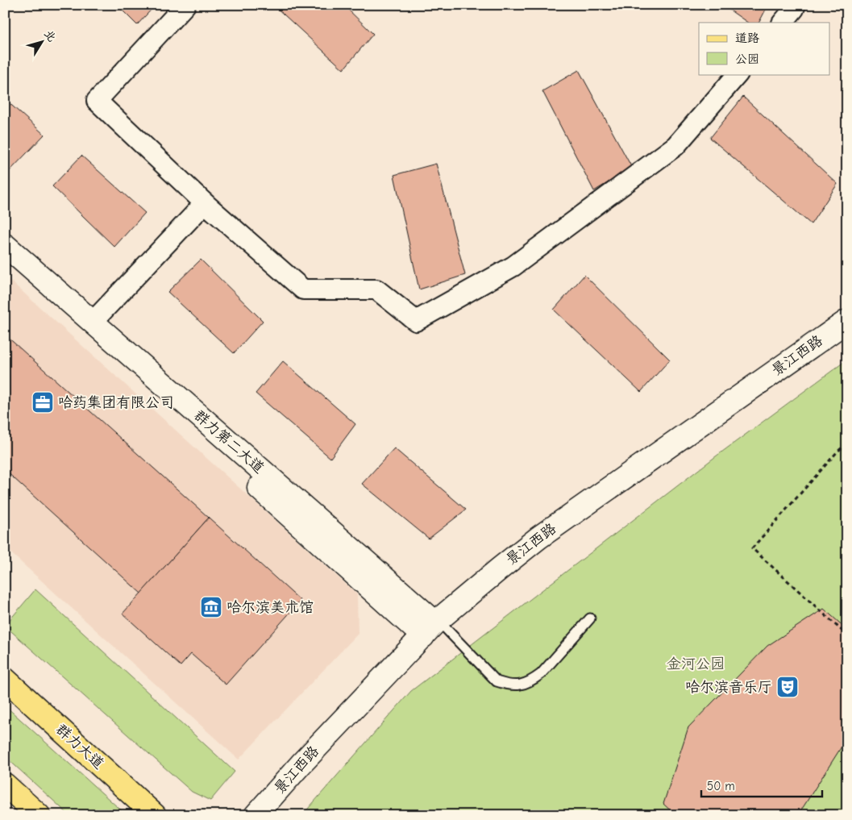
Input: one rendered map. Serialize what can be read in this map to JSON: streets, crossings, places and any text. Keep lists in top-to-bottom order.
{
  "streets": {
    "main road": ["景江西路", "群力第二大道", "群力大道"]
  },
  "crossings": [
    ["景江西路", "群力第二大道"]
  ],
  "parks": ["金河公园"],
  "places": {
    "office": ["哈药集团有限公司"],
    "museum": ["哈尔滨美术馆"],
    "theatre": ["哈尔滨音乐厅"]
  },
  "legend": ["道路", "公园"],
  "scale_bar": "50 m",
  "north": "top right"
}
